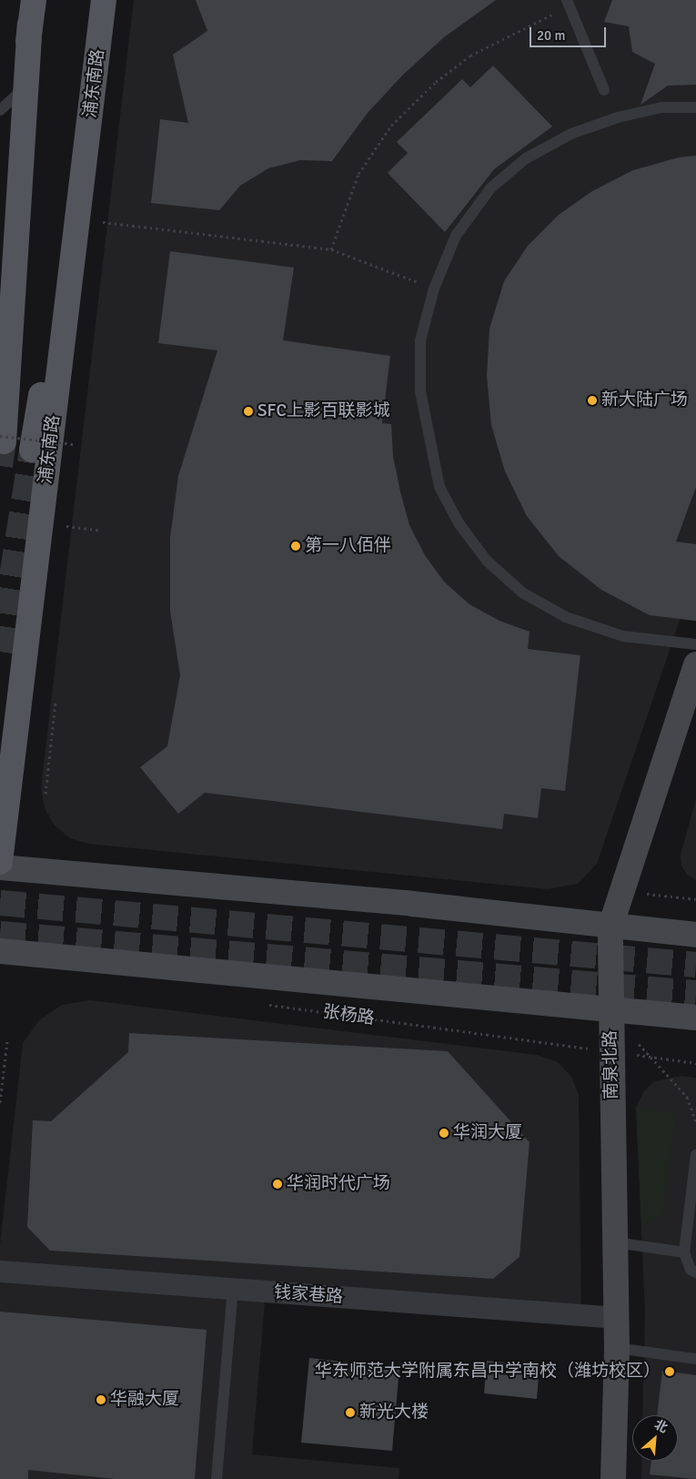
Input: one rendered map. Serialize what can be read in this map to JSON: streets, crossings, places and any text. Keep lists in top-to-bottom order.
{
  "streets": {
    "main road": ["浦东南路", "张杨路", "南泉北路"],
    "street": ["钱家巷路"]
  },
  "crossings": [
    ["张杨路", "南泉北路"],
    ["南泉北路", "钱家巷路"]
  ],
  "places": [
    "新大陆广场",
    "SFC上影百联影城",
    "第一八佰伴",
    "华润大厦",
    "华润时代广场",
    "华东师范大学附属东昌中学南校（潍坊校区）",
    "华融大厦",
    "新光大楼"
  ],
  "scale_bar": "20 m",
  "north": "top right"
}
